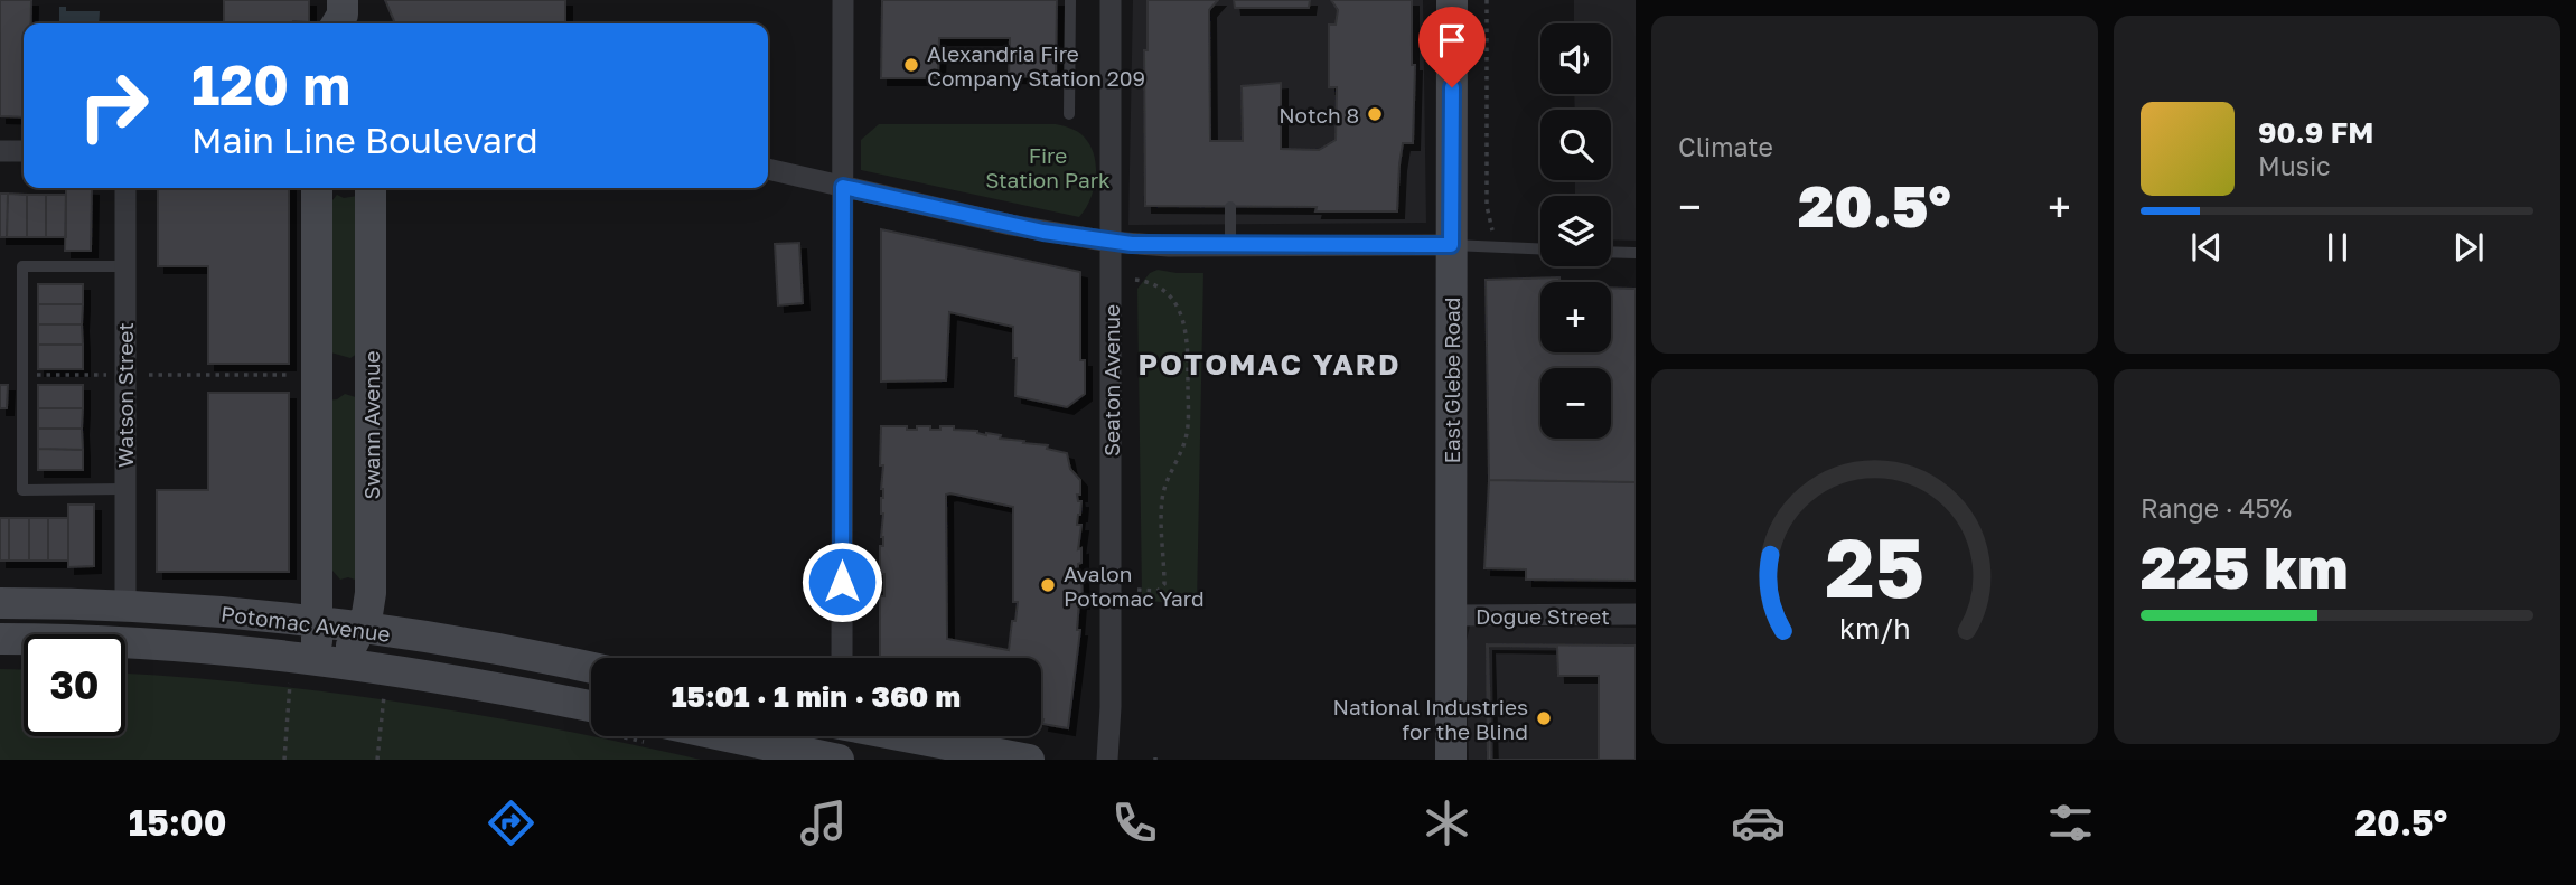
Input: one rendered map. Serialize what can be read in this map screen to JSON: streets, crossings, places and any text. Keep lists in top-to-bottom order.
{
  "streets": {
    "street": [
      "Seaton Avenue",
      "East Glebe Road",
      "Watson Street",
      "Swann Avenue",
      "Dogue Street",
      "Potomac Avenue"
    ]
  },
  "crossings": [
    ["East Glebe Road", "Dogue Street"],
    ["Watson Street", "Potomac Avenue"],
    ["Swann Avenue", "Potomac Avenue"]
  ],
  "districts": ["POTOMAC YARD"],
  "parks": ["Fire Station Park"],
  "places": [
    "Alexandria Fire Company Station 209",
    "Notch 8",
    "Avalon Potomac Yard",
    "National Industries for the Blind"
  ],
  "page": {
    "tile": [
      "Climate",
      ["Range · 45%", "225 km"]
    ],
    "map_buttons": ["+", "−"],
    "turn": ["120 m", "Main Line Boulevard"],
    "song": ["90.9 FM", "Music"],
    "heat": ["−", "20.5°", "+"],
    "limit": "30",
    "trip": "15:01 · 1 min · 360 m",
    "tabs": ["15:00", "20.5°"],
    "gauge": ["25", "km/h"]
  }
}
